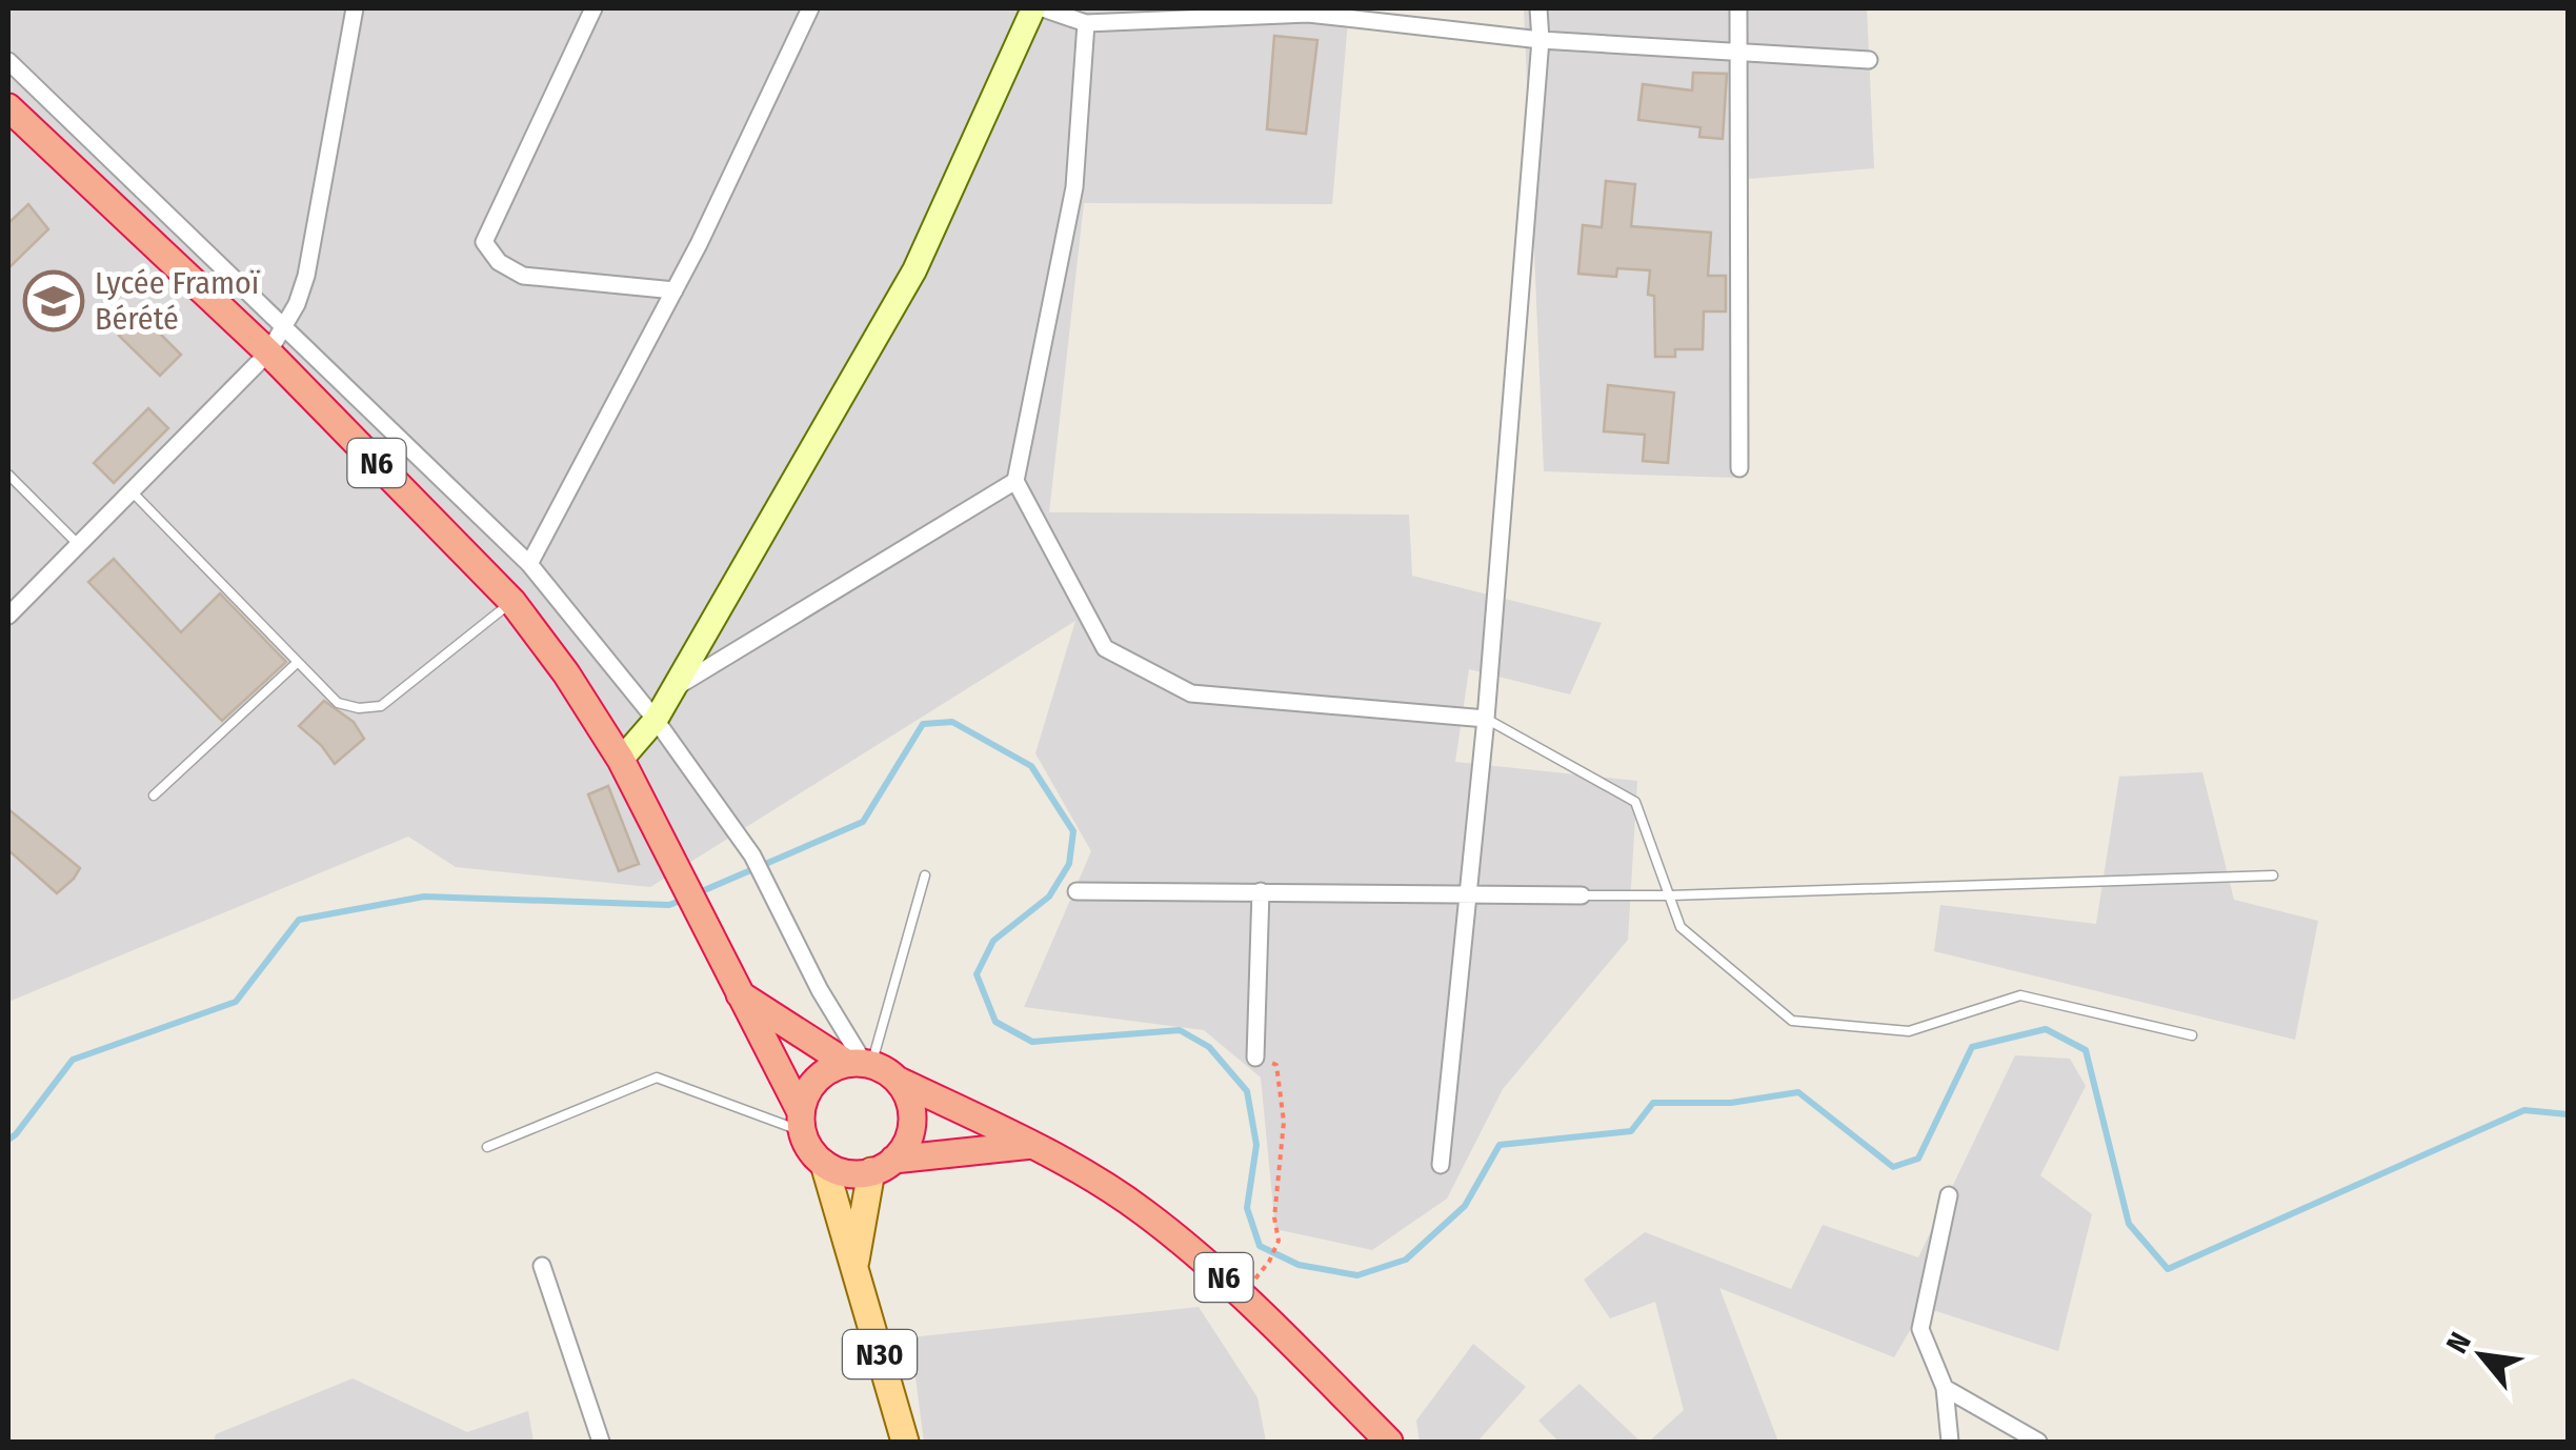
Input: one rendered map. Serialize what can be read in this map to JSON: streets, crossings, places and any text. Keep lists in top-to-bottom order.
{
  "streets": {
    "highway": ["N6"],
    "main road": ["N30"]
  },
  "crossings": [
    ["N6", "N30"]
  ],
  "places": {
    "school or university": ["Lycée Framoï Bérété"]
  },
  "north": "top left"
}
